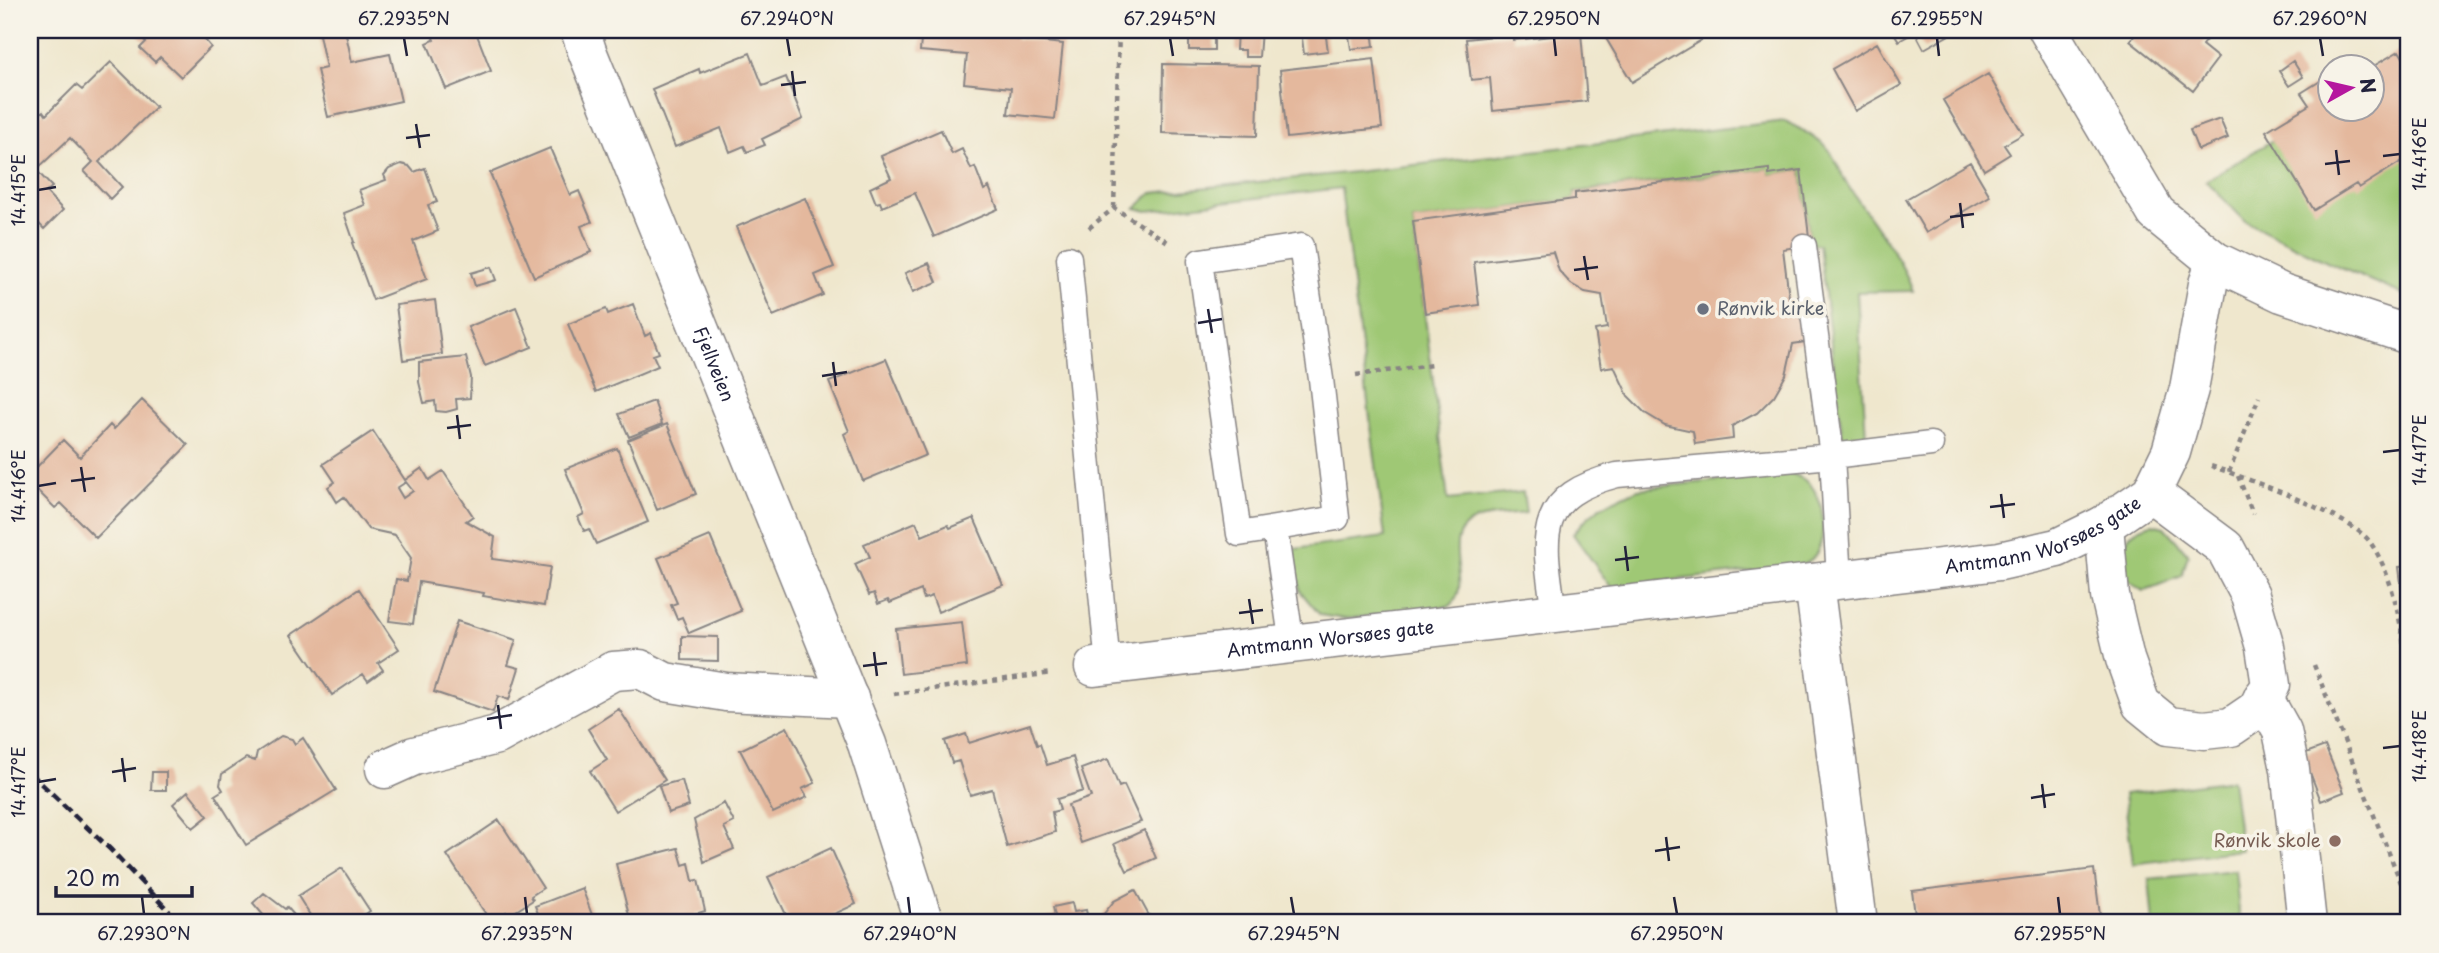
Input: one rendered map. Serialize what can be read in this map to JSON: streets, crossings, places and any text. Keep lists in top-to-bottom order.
{
  "streets": {
    "street": ["Fjellveien", "Amtmann Worsøes gate"]
  },
  "places": ["Rønvik kirke", "Rønvik skole"],
  "scale_bar": "20 m",
  "north": "right",
  "coordinates": [
    "67.2935°N",
    "67.2940°N",
    "67.2945°N",
    "67.2950°N",
    "67.2955°N",
    "67.2960°N",
    "14.416°E",
    "14.415°E",
    "14.417°E",
    "14.418°E",
    "67.2930°N"
  ]
}
